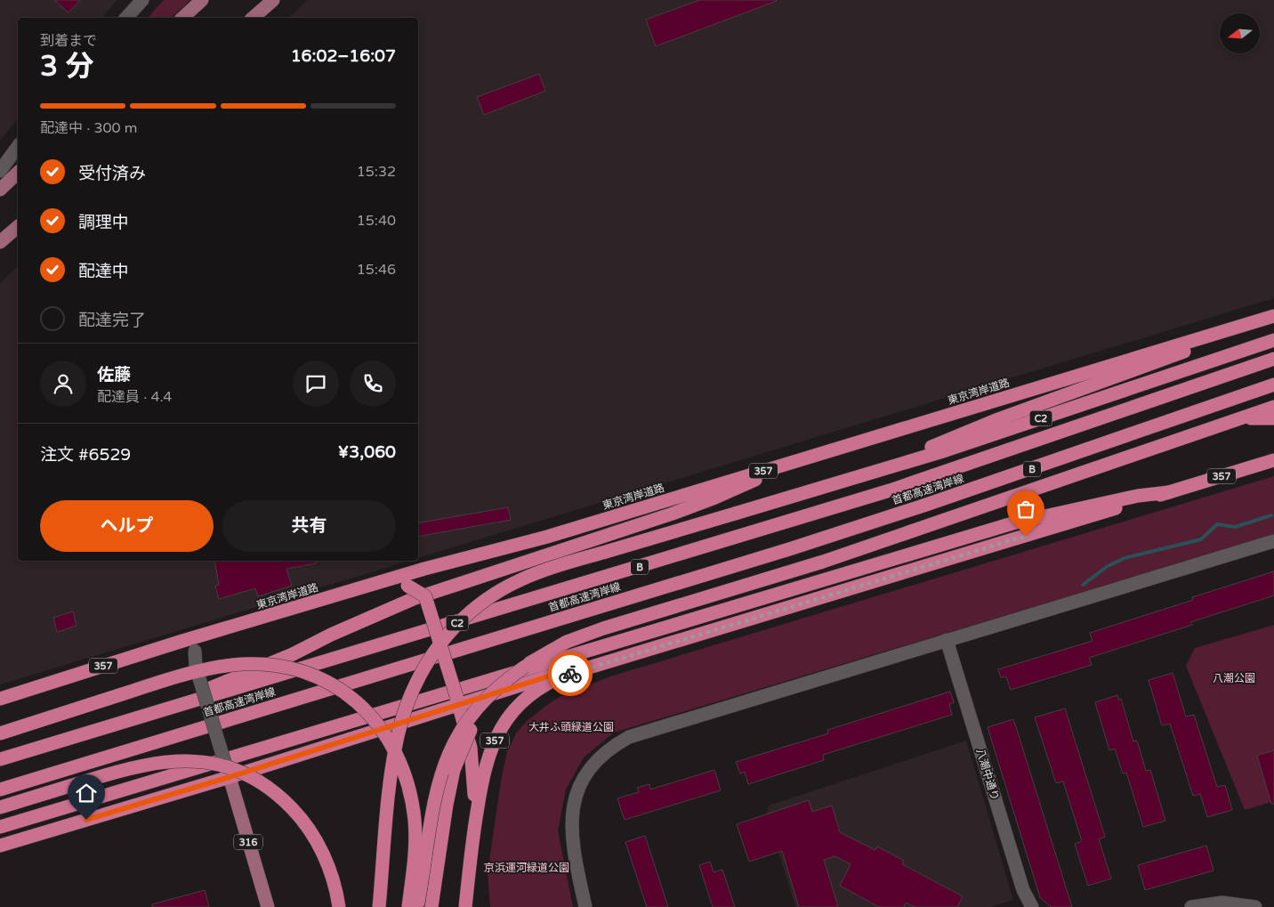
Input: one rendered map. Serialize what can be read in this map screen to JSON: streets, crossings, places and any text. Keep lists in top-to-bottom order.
{
  "streets": {
    "highway": [
      "東京湾岸道路",
      "C2",
      "B",
      "357",
      "首都高速湾岸線"
    ],
    "main road": ["316"],
    "street": ["八潮中通り"]
  },
  "crossings": [
    ["357", "316"]
  ],
  "parks": ["八潮公園", "大井ふ頭緑道公園", "京浜運河緑道公園"],
  "north": "left",
  "page": {
    "heading": ["3 分", "到着まで", "16:02–16:07"],
    "panel": [
      "佐藤",
      "配達員 · 4.4",
      "注文 #6529",
      "¥3,060"
    ],
    "bar": "配達中 · 300 m",
    "list": [
      ["受付済み", "15:32"],
      ["調理中", "15:40"],
      ["配達中", "15:46"],
      "配達完了"
    ],
    "buttons": ["ヘルプ", "共有"]
  }
}
